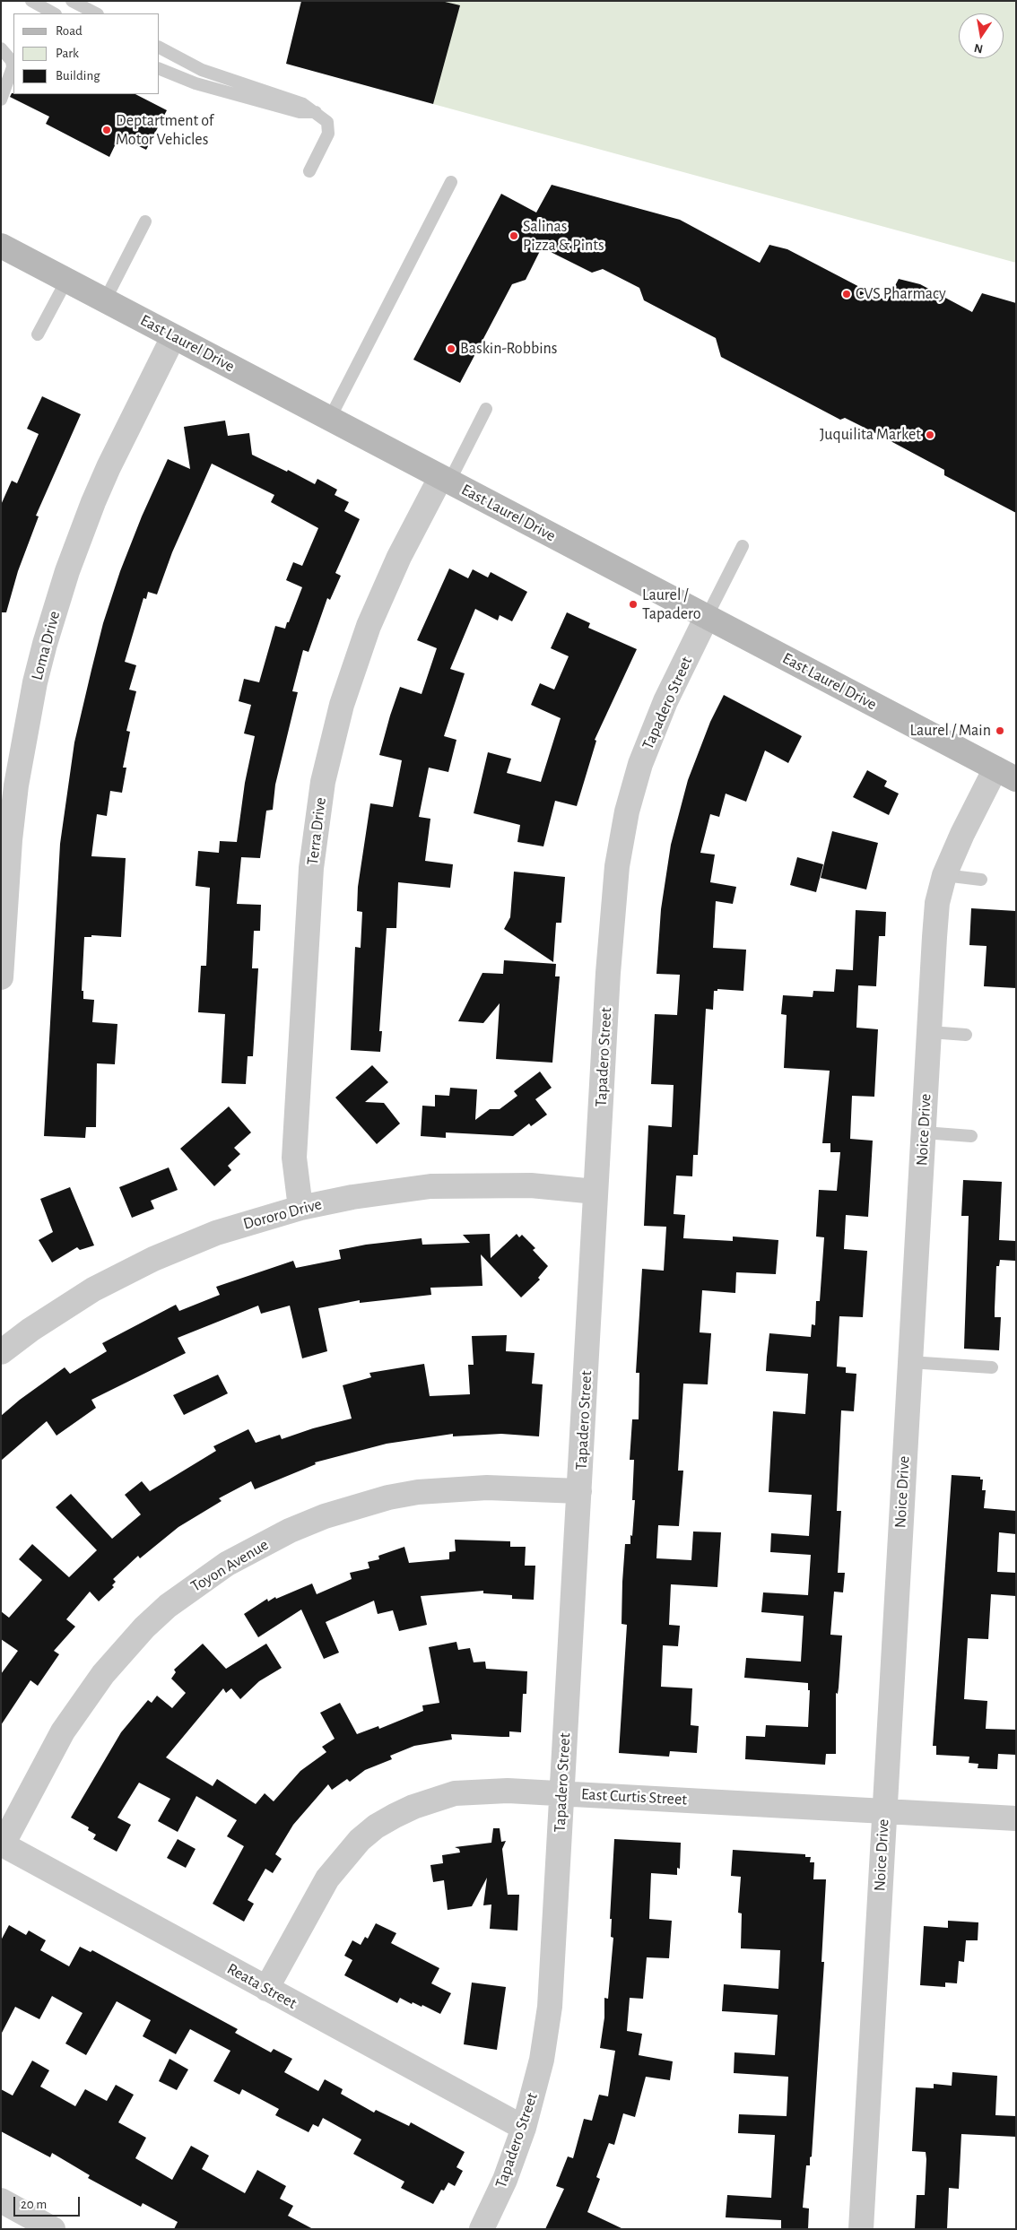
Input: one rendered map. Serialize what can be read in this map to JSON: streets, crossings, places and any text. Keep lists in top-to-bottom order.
{
  "streets": {
    "main road": ["East Laurel Drive"],
    "street": [
      "Loma Drive",
      "Tapadero Street",
      "Terra Drive",
      "Noice Drive",
      "Dororo Drive",
      "Toyon Avenue",
      "East Curtis Street",
      "Reata Street"
    ]
  },
  "crossings": [
    ["East Laurel Drive", "Loma Drive"],
    ["East Laurel Drive", "Tapadero Street"],
    ["East Laurel Drive", "Terra Drive"],
    ["East Laurel Drive", "Noice Drive"],
    ["Tapadero Street", "Dororo Drive"],
    ["Tapadero Street", "Toyon Avenue"],
    ["Tapadero Street", "East Curtis Street"],
    ["Tapadero Street", "Reata Street"],
    ["Terra Drive", "Dororo Drive"],
    ["Noice Drive", "East Curtis Street"],
    ["Toyon Avenue", "Reata Street"],
    ["East Curtis Street", "Reata Street"]
  ],
  "places": [
    "Deptartment of Motor Vehicles",
    "Salinas Pizza & Pints",
    "CVS Pharmacy",
    "Baskin-Robbins",
    "Juquilita Market",
    "Laurel / Tapadero",
    "Laurel / Main"
  ],
  "legend": ["Road", "Park", "Building"],
  "scale_bar": "20 m",
  "north": "bottom"
}
